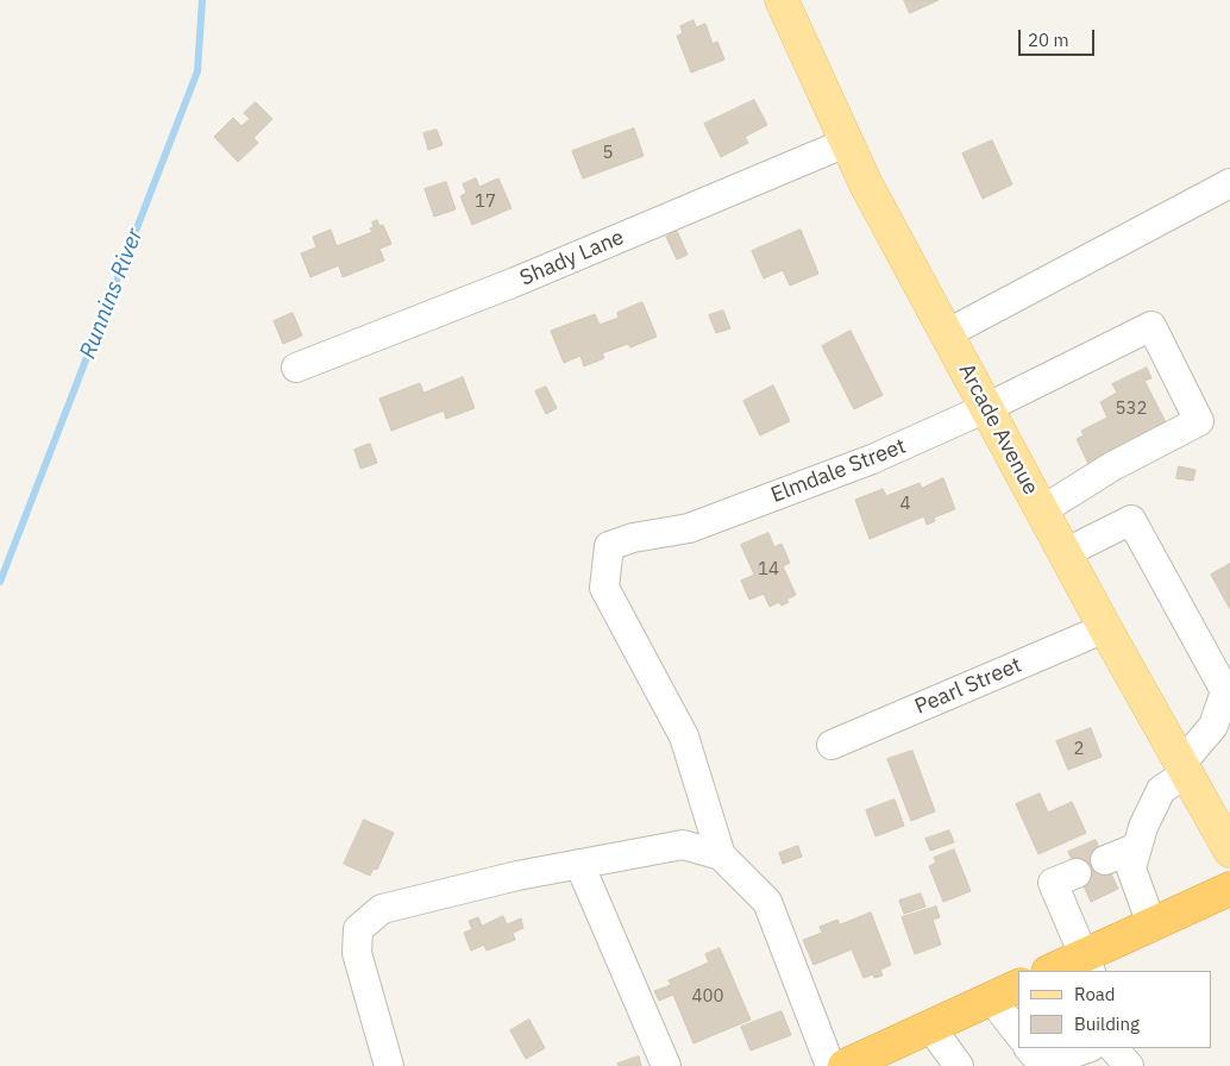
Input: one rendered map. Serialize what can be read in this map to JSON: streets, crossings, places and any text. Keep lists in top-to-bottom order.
{
  "streets": {
    "main road": ["Arcade Avenue"],
    "street": ["Shady Lane", "Elmdale Street", "Pearl Street"]
  },
  "crossings": [
    ["Shady Lane", "Arcade Avenue"],
    ["Arcade Avenue", "Elmdale Street"],
    ["Arcade Avenue", "Pearl Street"]
  ],
  "water": ["Runnins River"],
  "house_numbers": [
    "5",
    "17",
    "532",
    "4",
    "14",
    "2",
    "400"
  ],
  "legend": ["Road", "Building"],
  "scale_bar": "20 m"
}
